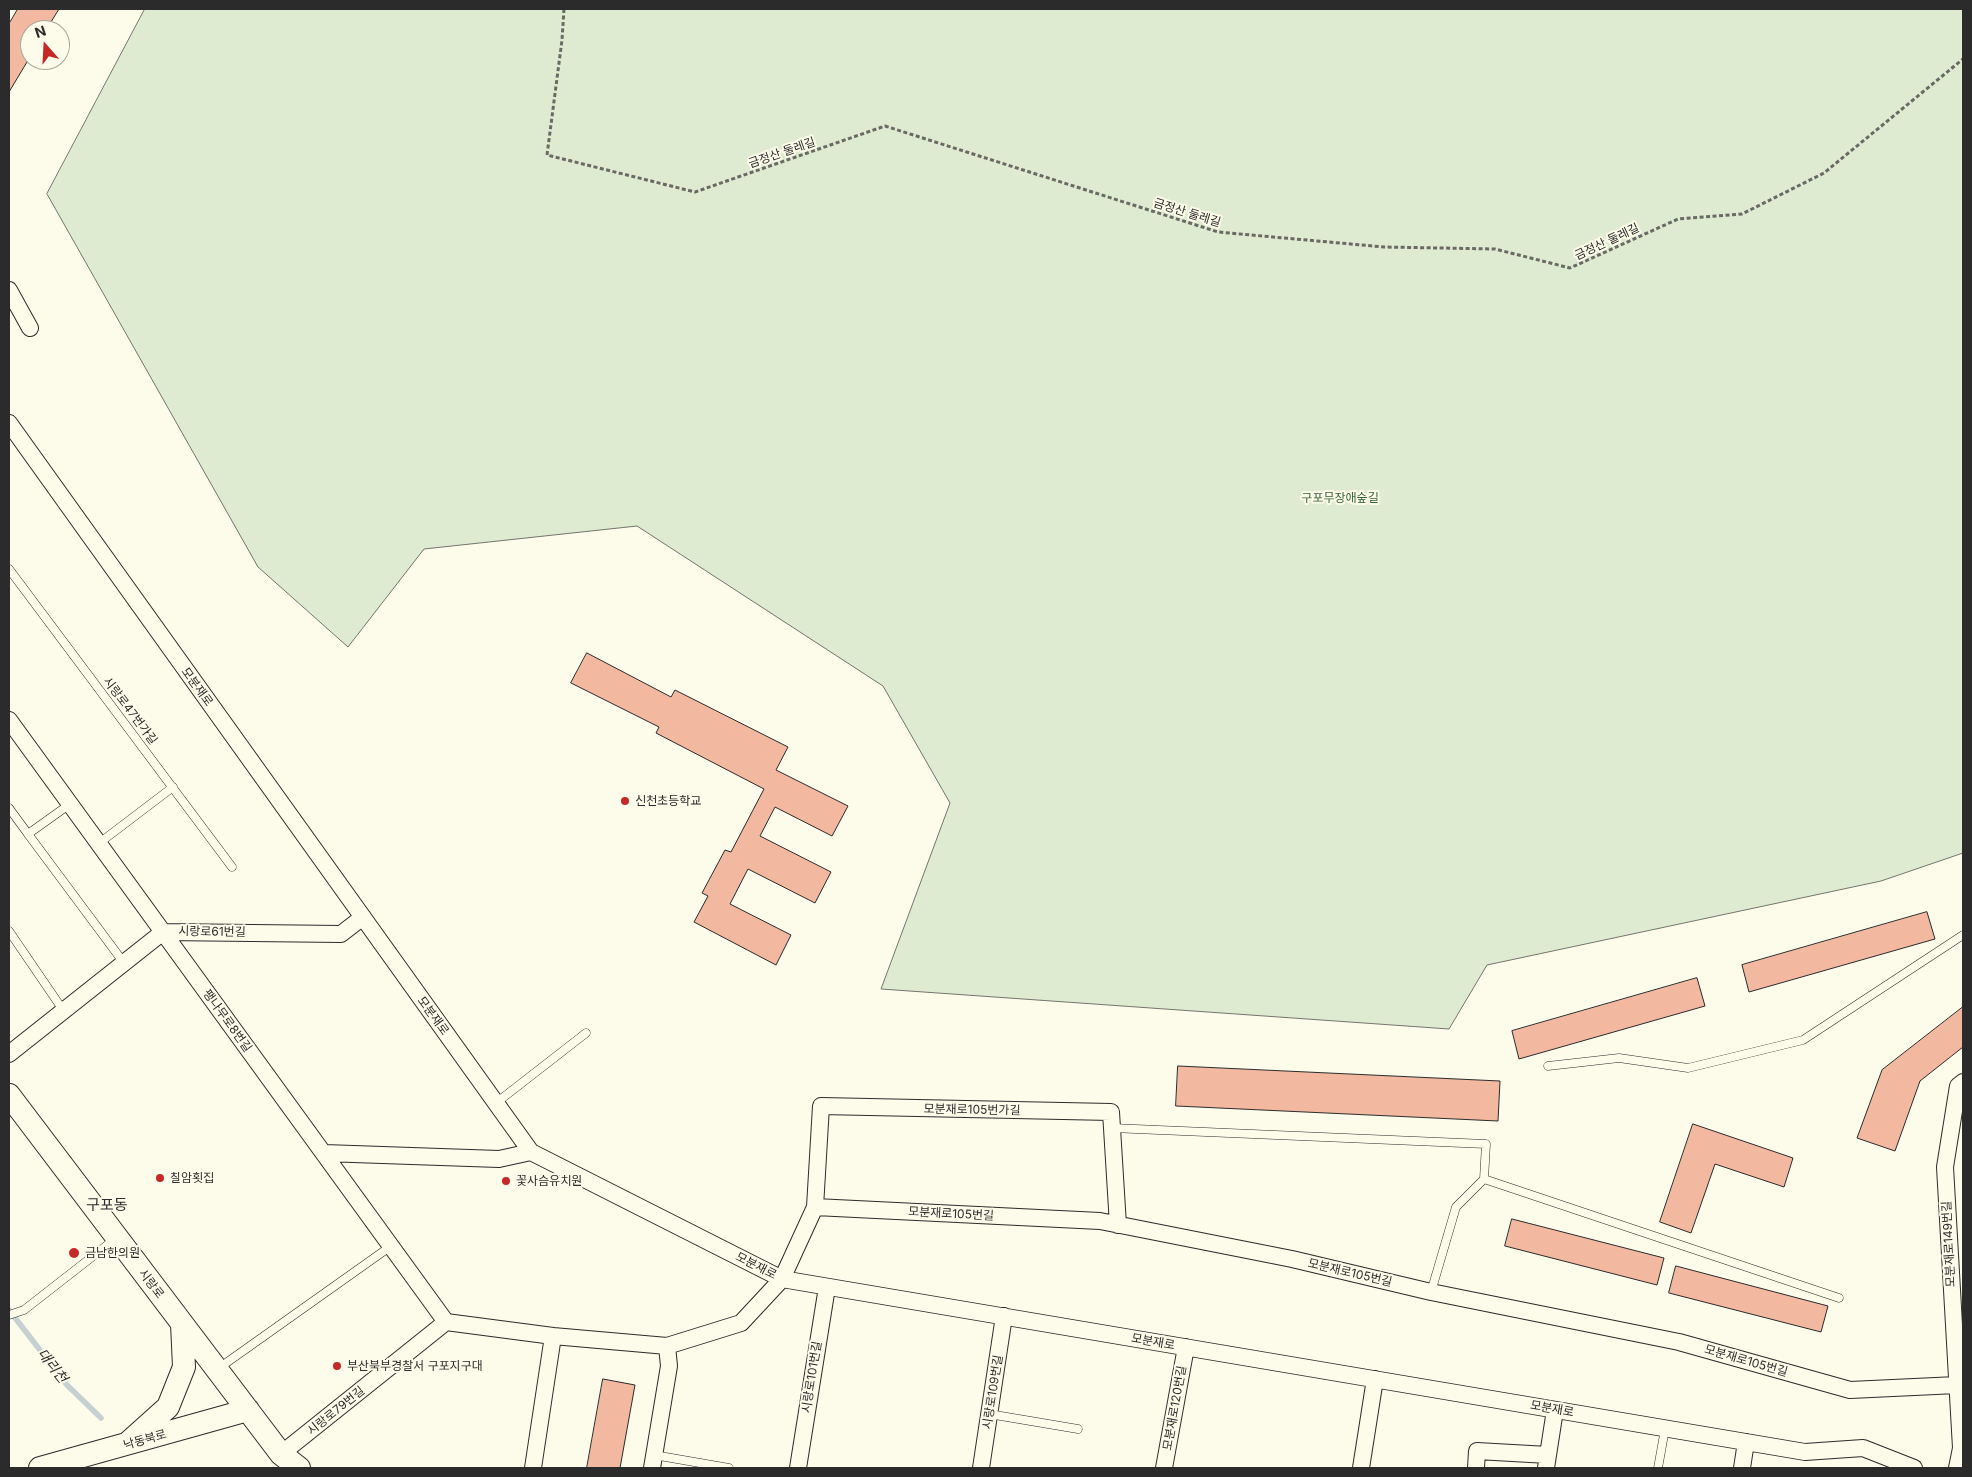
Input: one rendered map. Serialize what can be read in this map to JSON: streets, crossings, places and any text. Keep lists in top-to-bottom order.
{
  "streets": {
    "main road": ["시랑로", "낙동북로"],
    "street": [
      "모분재로",
      "시랑로61번길",
      "팽나무로8번길",
      "모분재로105번가길",
      "모분재로105번길",
      "모분재로149번길",
      "시랑로101번길",
      "시랑로109번길",
      "모분재로120번길",
      "시랑로79번길"
    ],
    "lane": ["시랑로47번가길"],
    "path": ["금정산 둘레길"]
  },
  "crossings": [
    ["모분재로", "시랑로61번길"],
    ["모분재로", "시랑로101번길"],
    ["모분재로", "시랑로109번길"],
    ["모분재로", "모분재로120번길"],
    ["시랑로61번길", "팽나무로8번길"],
    ["팽나무로8번길", "시랑로79번길"],
    ["모분재로105번가길", "모분재로105번길"],
    ["모분재로105번길", "모분재로149번길"],
    ["시랑로", "시랑로79번길"],
    ["시랑로", "낙동북로"]
  ],
  "districts": ["구포동"],
  "water": ["대리천"],
  "parks": ["구포무장애숲길"],
  "places": [
    "신천초등학교",
    "칠암횟집",
    "꽃사슴유치원",
    "금남한의원",
    "부산북부경찰서 구포지구대"
  ],
  "north": "top"
}
